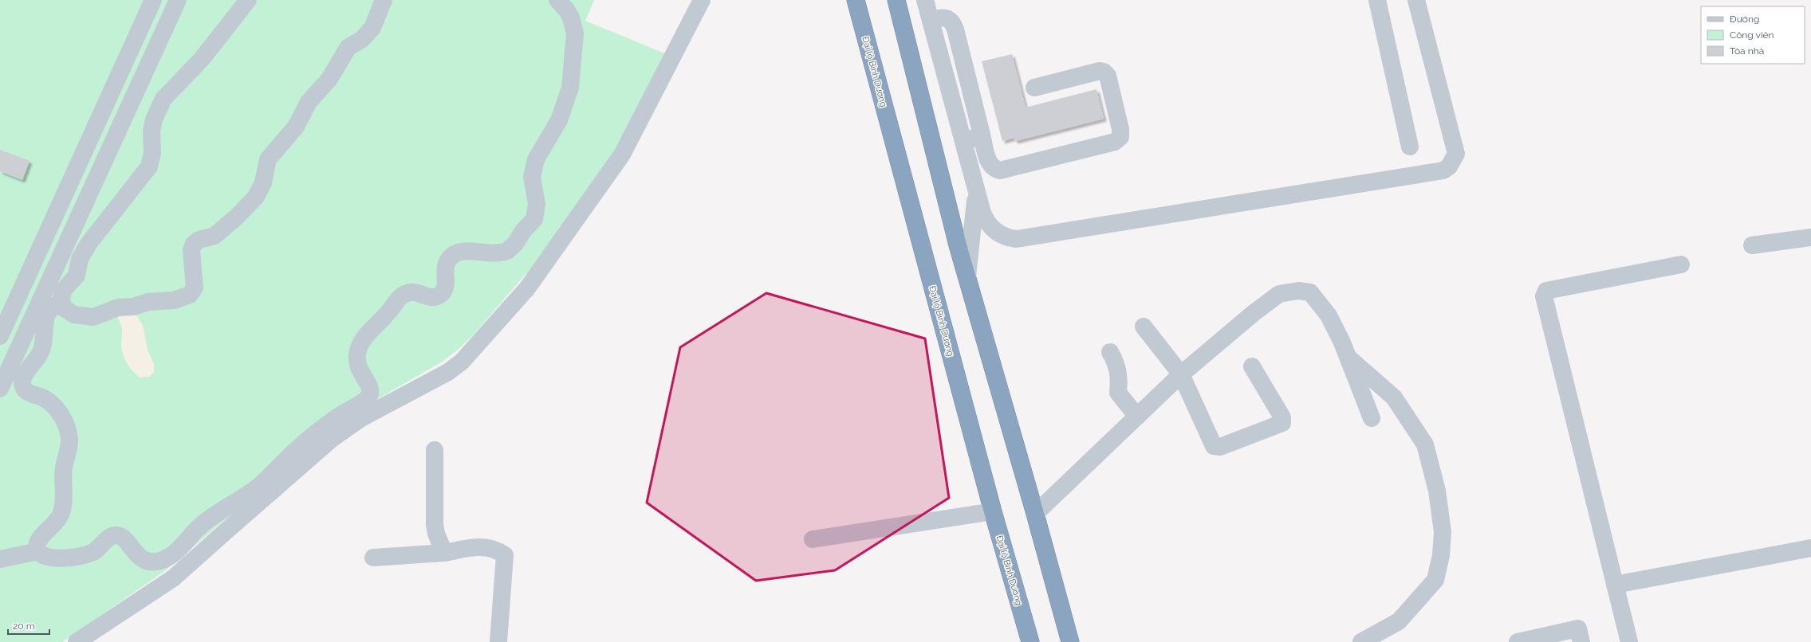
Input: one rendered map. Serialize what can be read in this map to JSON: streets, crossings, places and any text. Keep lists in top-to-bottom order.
{
  "streets": {
    "highway": ["Đại lộ Bình Dương"]
  },
  "legend": ["Đường", "Công viên", "Tòa nhà"],
  "scale_bar": "20 m"
}
